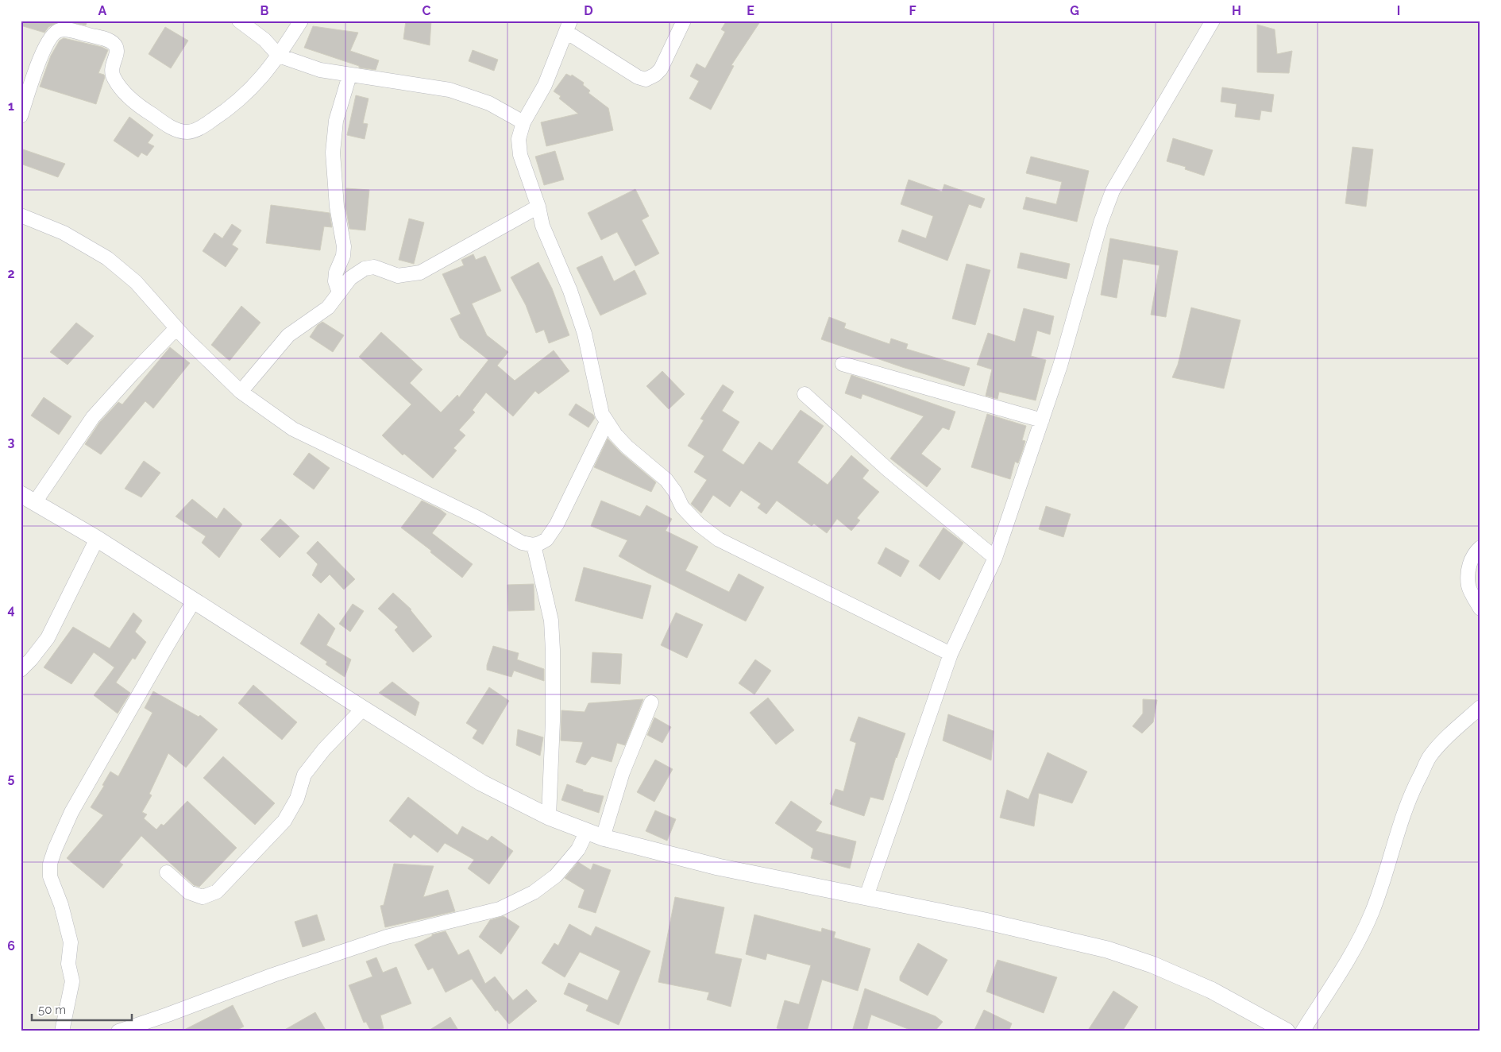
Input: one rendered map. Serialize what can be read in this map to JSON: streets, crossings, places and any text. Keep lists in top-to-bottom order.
{
  "scale_bar": "50 m",
  "grid": {
    "columns": [
      "A",
      "B",
      "C",
      "D",
      "E",
      "F",
      "G",
      "H",
      "I"
    ],
    "rows": [
      "1",
      "2",
      "3",
      "4",
      "5",
      "6"
    ]
  }
}
